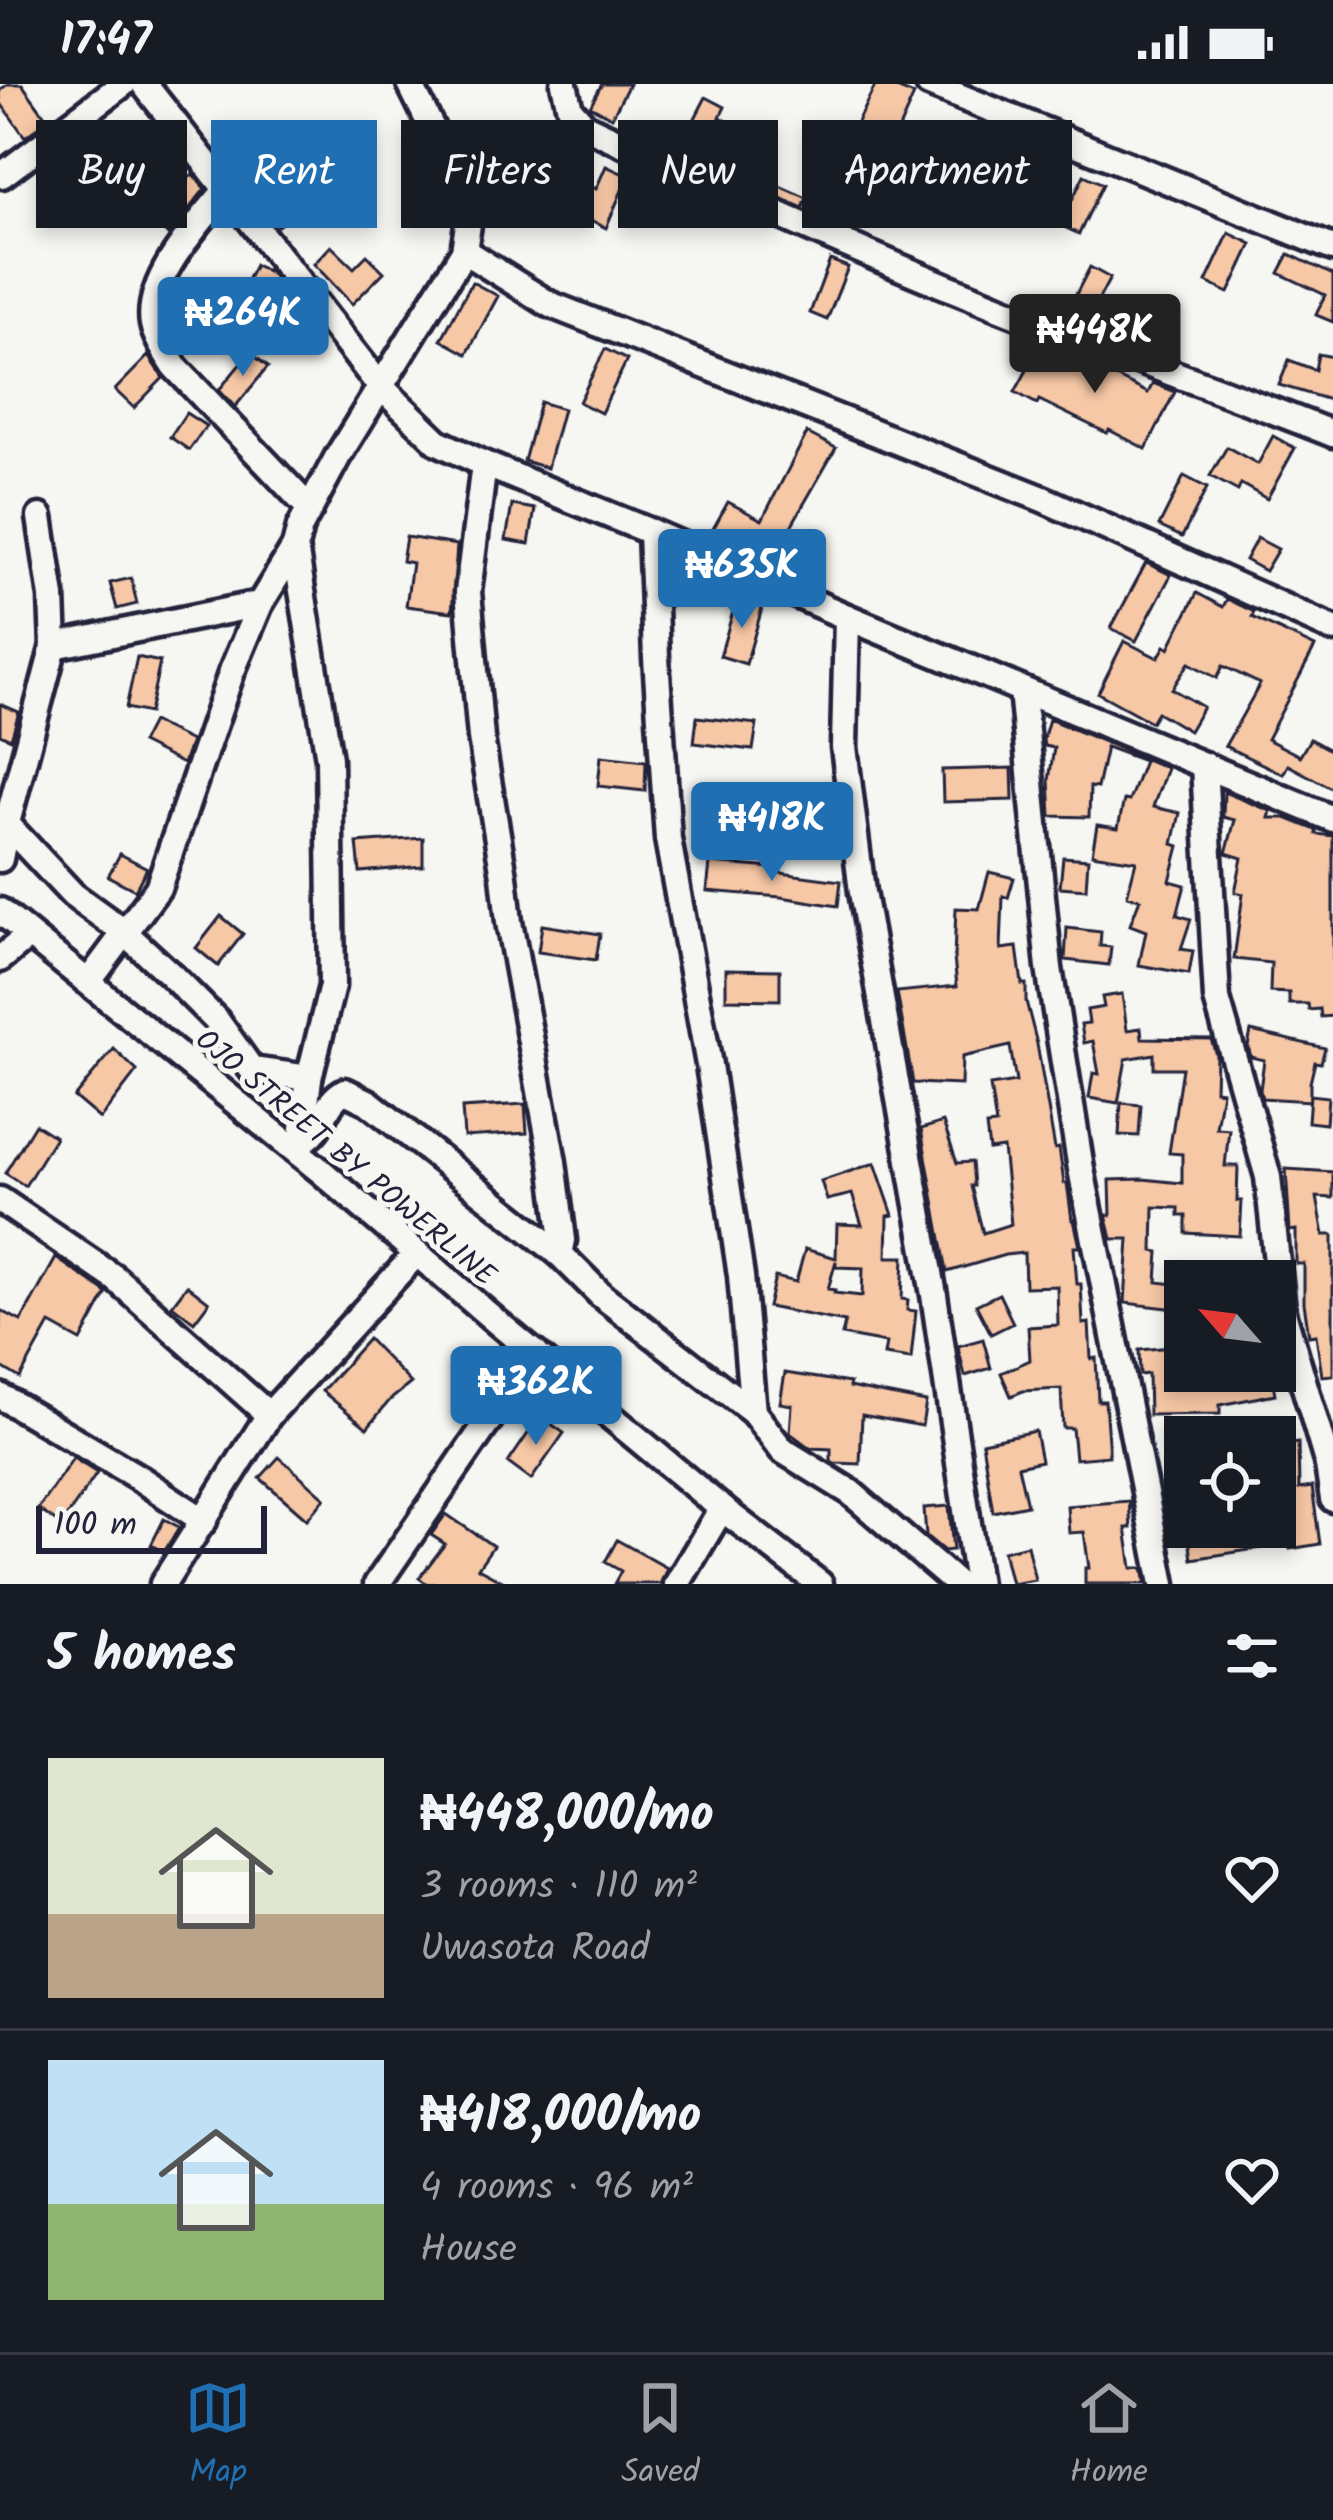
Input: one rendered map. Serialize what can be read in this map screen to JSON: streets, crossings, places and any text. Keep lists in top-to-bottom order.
{
  "streets": {
    "street": ["OJO STREET BY POWERLINE"]
  },
  "scale_bar": "100 m",
  "north": "top left",
  "page": {
    "status": "17:47",
    "chip": [
      "Buy",
      "Rent",
      "Filters",
      "New",
      "Apartment"
    ],
    "price": [
      "₦264K",
      "₦448K",
      "₦635K",
      "₦418K",
      "₦362K"
    ],
    "scale": "100 m",
    "heading": "5 homes",
    "list": [
      {
        "name": "₦448,000/mo",
        "note": "3 rooms · 110 m² · Uwasota Road"
      },
      {
        "name": "₦418,000/mo",
        "note": "4 rooms · 96 m² · House"
      }
    ],
    "tabs": ["Map", "Saved", "Home"]
  }
}
